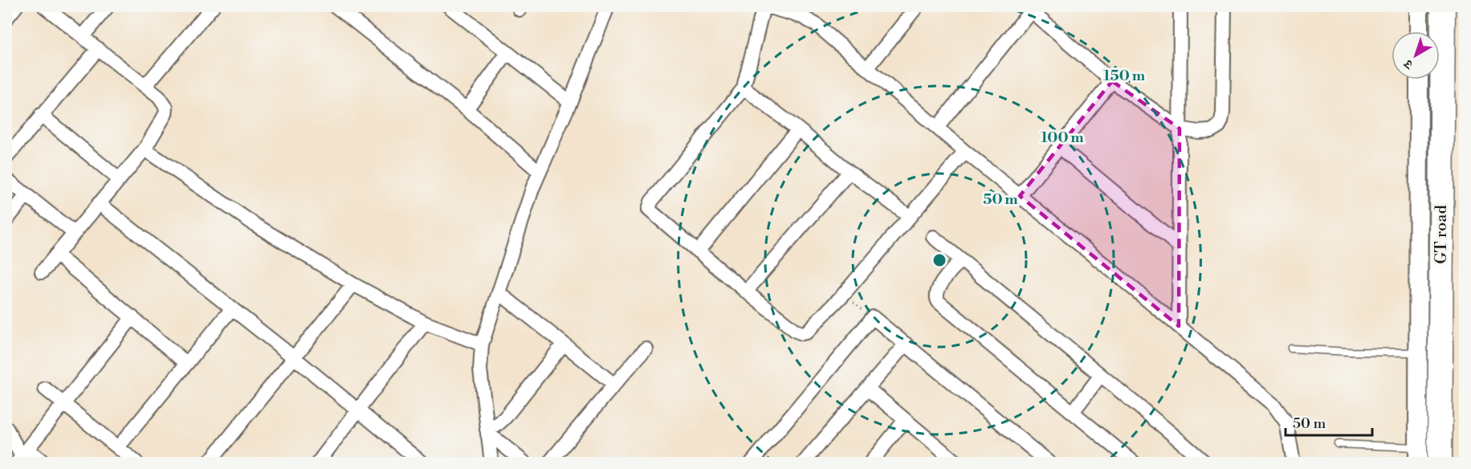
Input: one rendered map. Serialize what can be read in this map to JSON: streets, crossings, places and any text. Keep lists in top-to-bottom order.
{
  "streets": {
    "highway": ["GT road"]
  },
  "scale_bar": "50 m",
  "north": "bottom left",
  "rings": ["150 m", "100 m", "50 m"]
}
